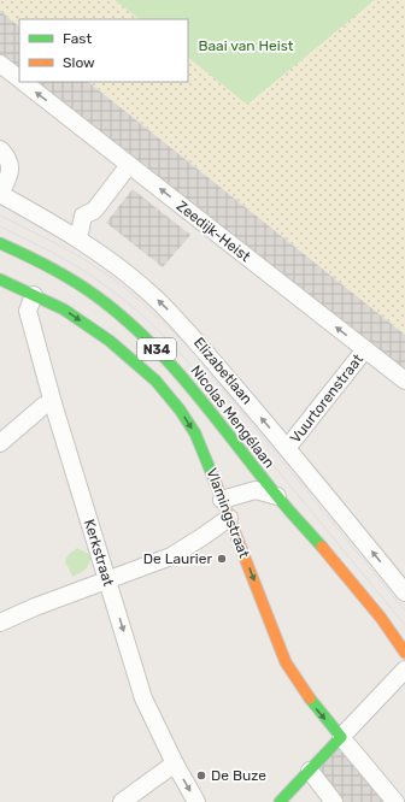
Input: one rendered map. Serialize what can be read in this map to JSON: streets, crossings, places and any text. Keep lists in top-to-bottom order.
{
  "streets": {
    "street": [
      "Zeedijk-Heist",
      "N34",
      "Elizabetlaan",
      "Vuurtorenstraat",
      "Nicolas Mengélaan",
      "Vlamingstraat",
      "Kerkstraat"
    ]
  },
  "crossings": [
    ["Zeedijk-Heist", "Vuurtorenstraat"],
    ["Elizabetlaan", "Vuurtorenstraat"],
    ["Vlamingstraat", "Kerkstraat"]
  ],
  "one_way": [
    "Zeedijk-Heist",
    "Elizabetlaan",
    "Vlamingstraat",
    "Kerkstraat"
  ],
  "parks": ["Baai van Heist"],
  "places": ["De Laurier", "De Buze"],
  "legend": ["Fast", "Slow"]
}
